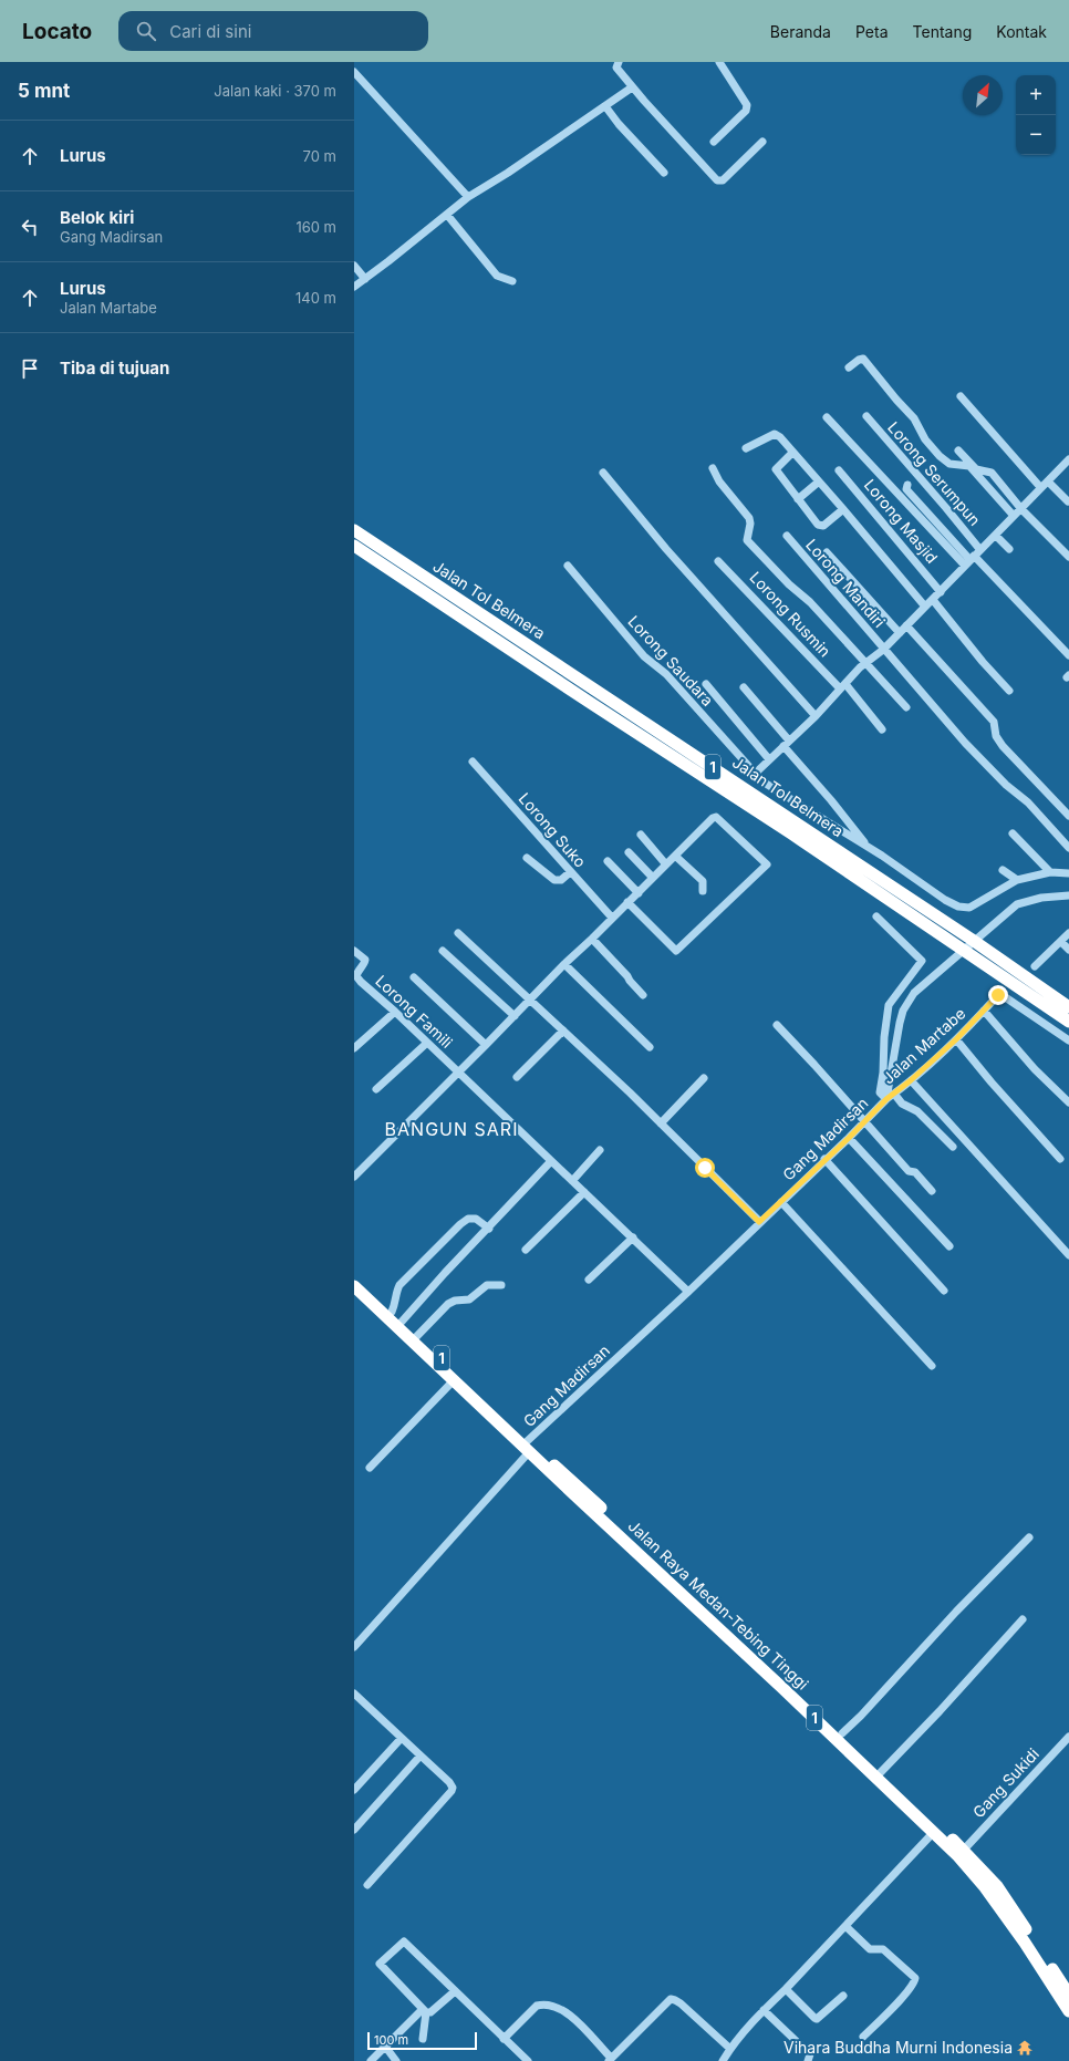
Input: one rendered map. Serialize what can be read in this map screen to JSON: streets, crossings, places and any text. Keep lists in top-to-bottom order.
{
  "streets": {
    "highway": ["Jalan Tol Belmera", "1", "Jalan Raya Medan-Tebing Tinggi"],
    "street": [
      "Lorong Serumpun",
      "Lorong Masjid",
      "Lorong Mandiri",
      "Lorong Rusmin",
      "Lorong Saudara",
      "Lorong Suko",
      "Lorong Famili",
      "Jalan Martabe",
      "Gang Madirsan",
      "Gang Sukidi"
    ]
  },
  "crossings": [
    ["Lorong Famili", "Gang Madirsan"],
    ["Jalan Martabe", "Gang Madirsan"],
    ["Gang Madirsan", "Jalan Raya Medan-Tebing Tinggi"],
    ["Jalan Raya Medan-Tebing Tinggi", "Gang Sukidi"]
  ],
  "districts": ["BANGUN SARI"],
  "places": {
    "temple": ["Vihara Buddha Murni Indonesia"]
  },
  "scale_bar": "100 m",
  "north": "top right",
  "page": {
    "header": "Locato",
    "search": "Cari di sini",
    "nav": [
      "Beranda",
      "Peta",
      "Tentang",
      "Kontak"
    ],
    "heading": ["5 mnt", "Jalan kaki · 370 m"],
    "map_buttons": ["+", "−"],
    "list": [
      ["Lurus", "70 m"],
      ["Belok kiri", "Gang Madirsan", "160 m"],
      ["Lurus", "Jalan Martabe", "140 m"],
      "Tiba di tujuan"
    ],
    "scale": "100 m"
  }
}
